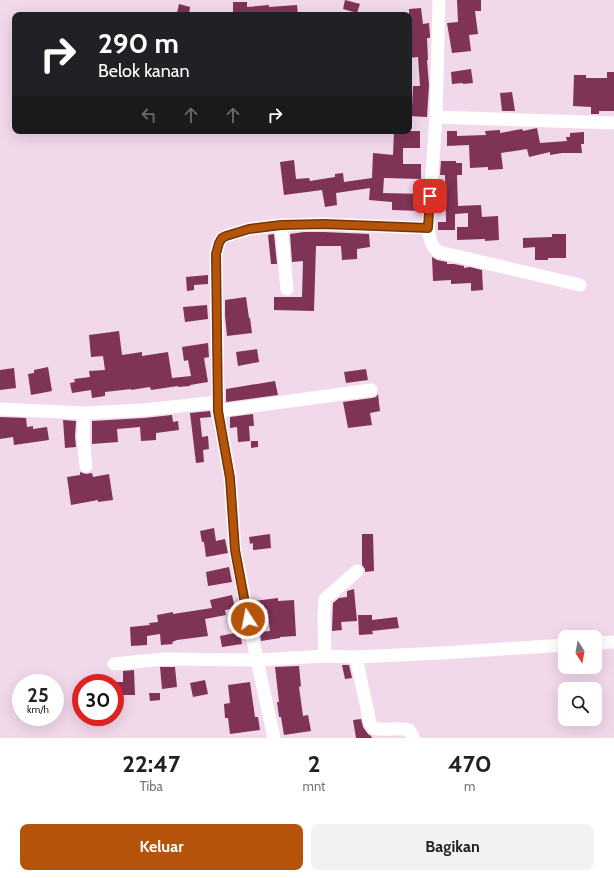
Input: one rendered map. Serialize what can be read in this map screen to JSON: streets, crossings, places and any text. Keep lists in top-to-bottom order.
{
  "north": "bottom",
  "page": {
    "turn": ["290 m", "Belok kanan"],
    "speed": "25 km/h",
    "limit": "30",
    "eta": [
      "22:47",
      "Tiba",
      "2",
      "mnt",
      "470",
      "m"
    ],
    "buttons": ["Keluar", "Bagikan"]
  }
}
